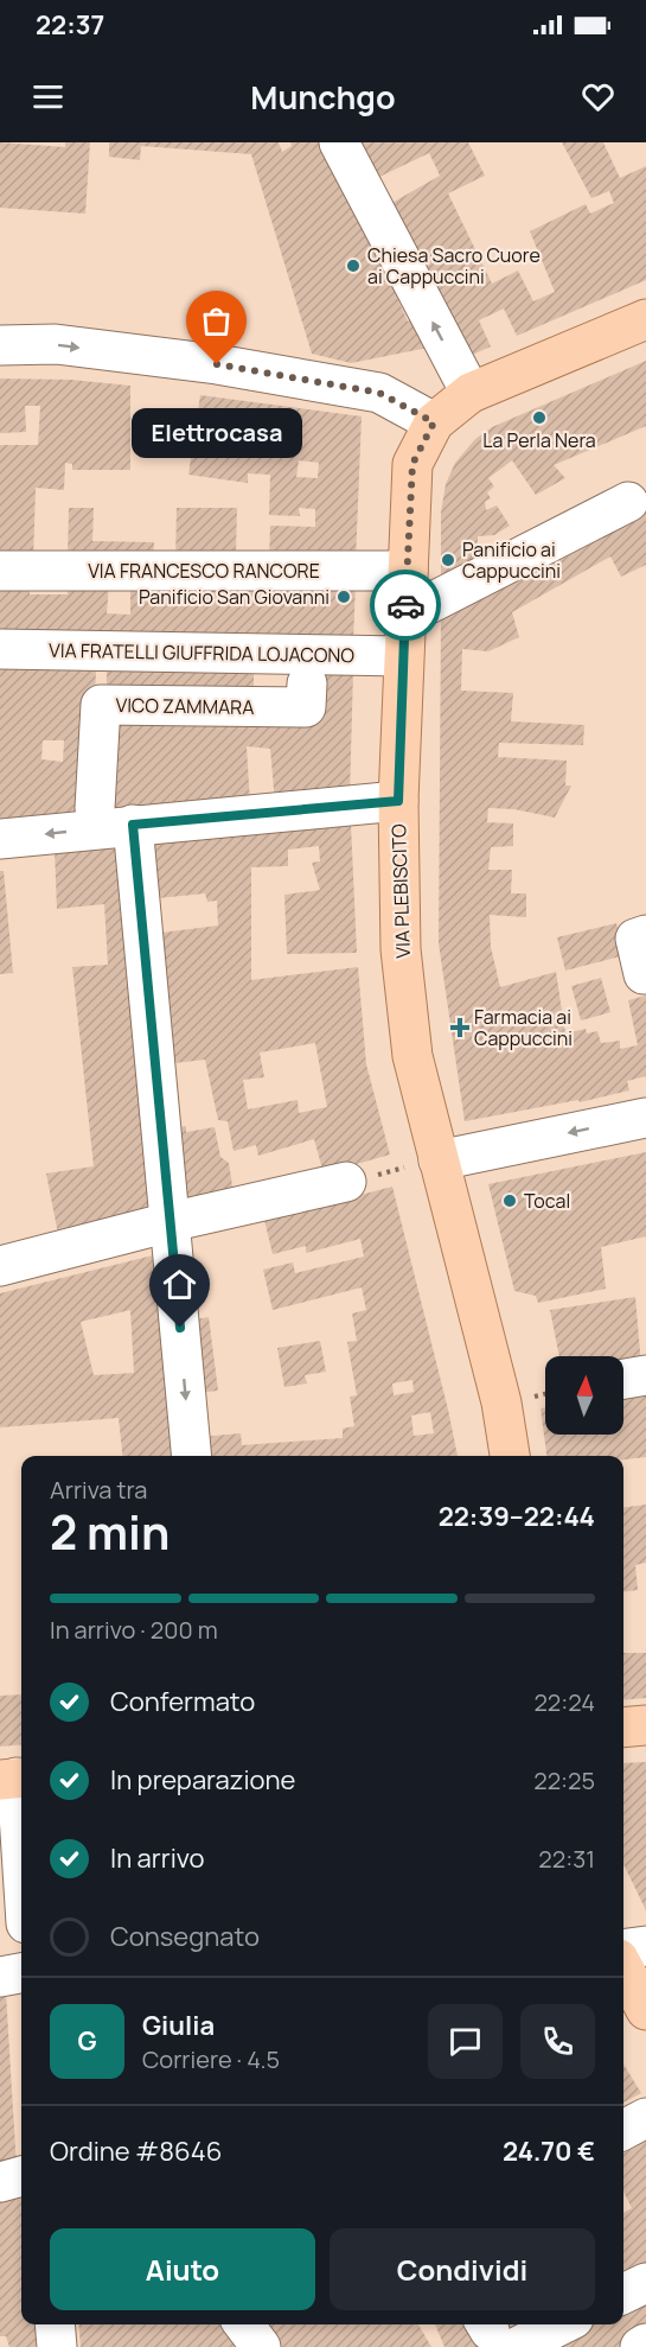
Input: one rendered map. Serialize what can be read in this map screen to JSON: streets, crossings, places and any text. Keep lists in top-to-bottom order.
{
  "streets": {
    "main road": ["VIA PLEBISCITO"],
    "street": ["VIA FRANCESCO RANCORE", "VIA FRATELLI GIUFFRIDA LOJACONO", "VICO ZAMMARA"]
  },
  "crossings": [
    ["VIA FRANCESCO RANCORE", "VIA PLEBISCITO"],
    ["VIA FRATELLI GIUFFRIDA LOJACONO", "VIA PLEBISCITO"]
  ],
  "places": {
    "other": [
      "Chiesa Sacro Cuore ai Cappuccini",
      "Elettrocasa",
      "La Perla Nera",
      "Panificio ai Cappuccini",
      "Panificio San Giovanni",
      "Tocal"
    ],
    "health": ["Farmacia ai Cappuccini"]
  },
  "north": "top",
  "page": {
    "status": "22:37",
    "header": "Munchgo",
    "bubble": "Elettrocasa",
    "heading": ["2 min", "Arriva tra", "22:39–22:44"],
    "panel": [
      "Giulia",
      "Corriere · 4.5",
      "Ordine #8646",
      "24.70 €"
    ],
    "bar": "In arrivo · 200 m",
    "list": [
      ["Confermato", "22:24"],
      ["In preparazione", "22:25"],
      ["In arrivo", "22:31"],
      "Consegnato"
    ],
    "round": "G",
    "buttons": ["Aiuto", "Condividi"]
  }
}
